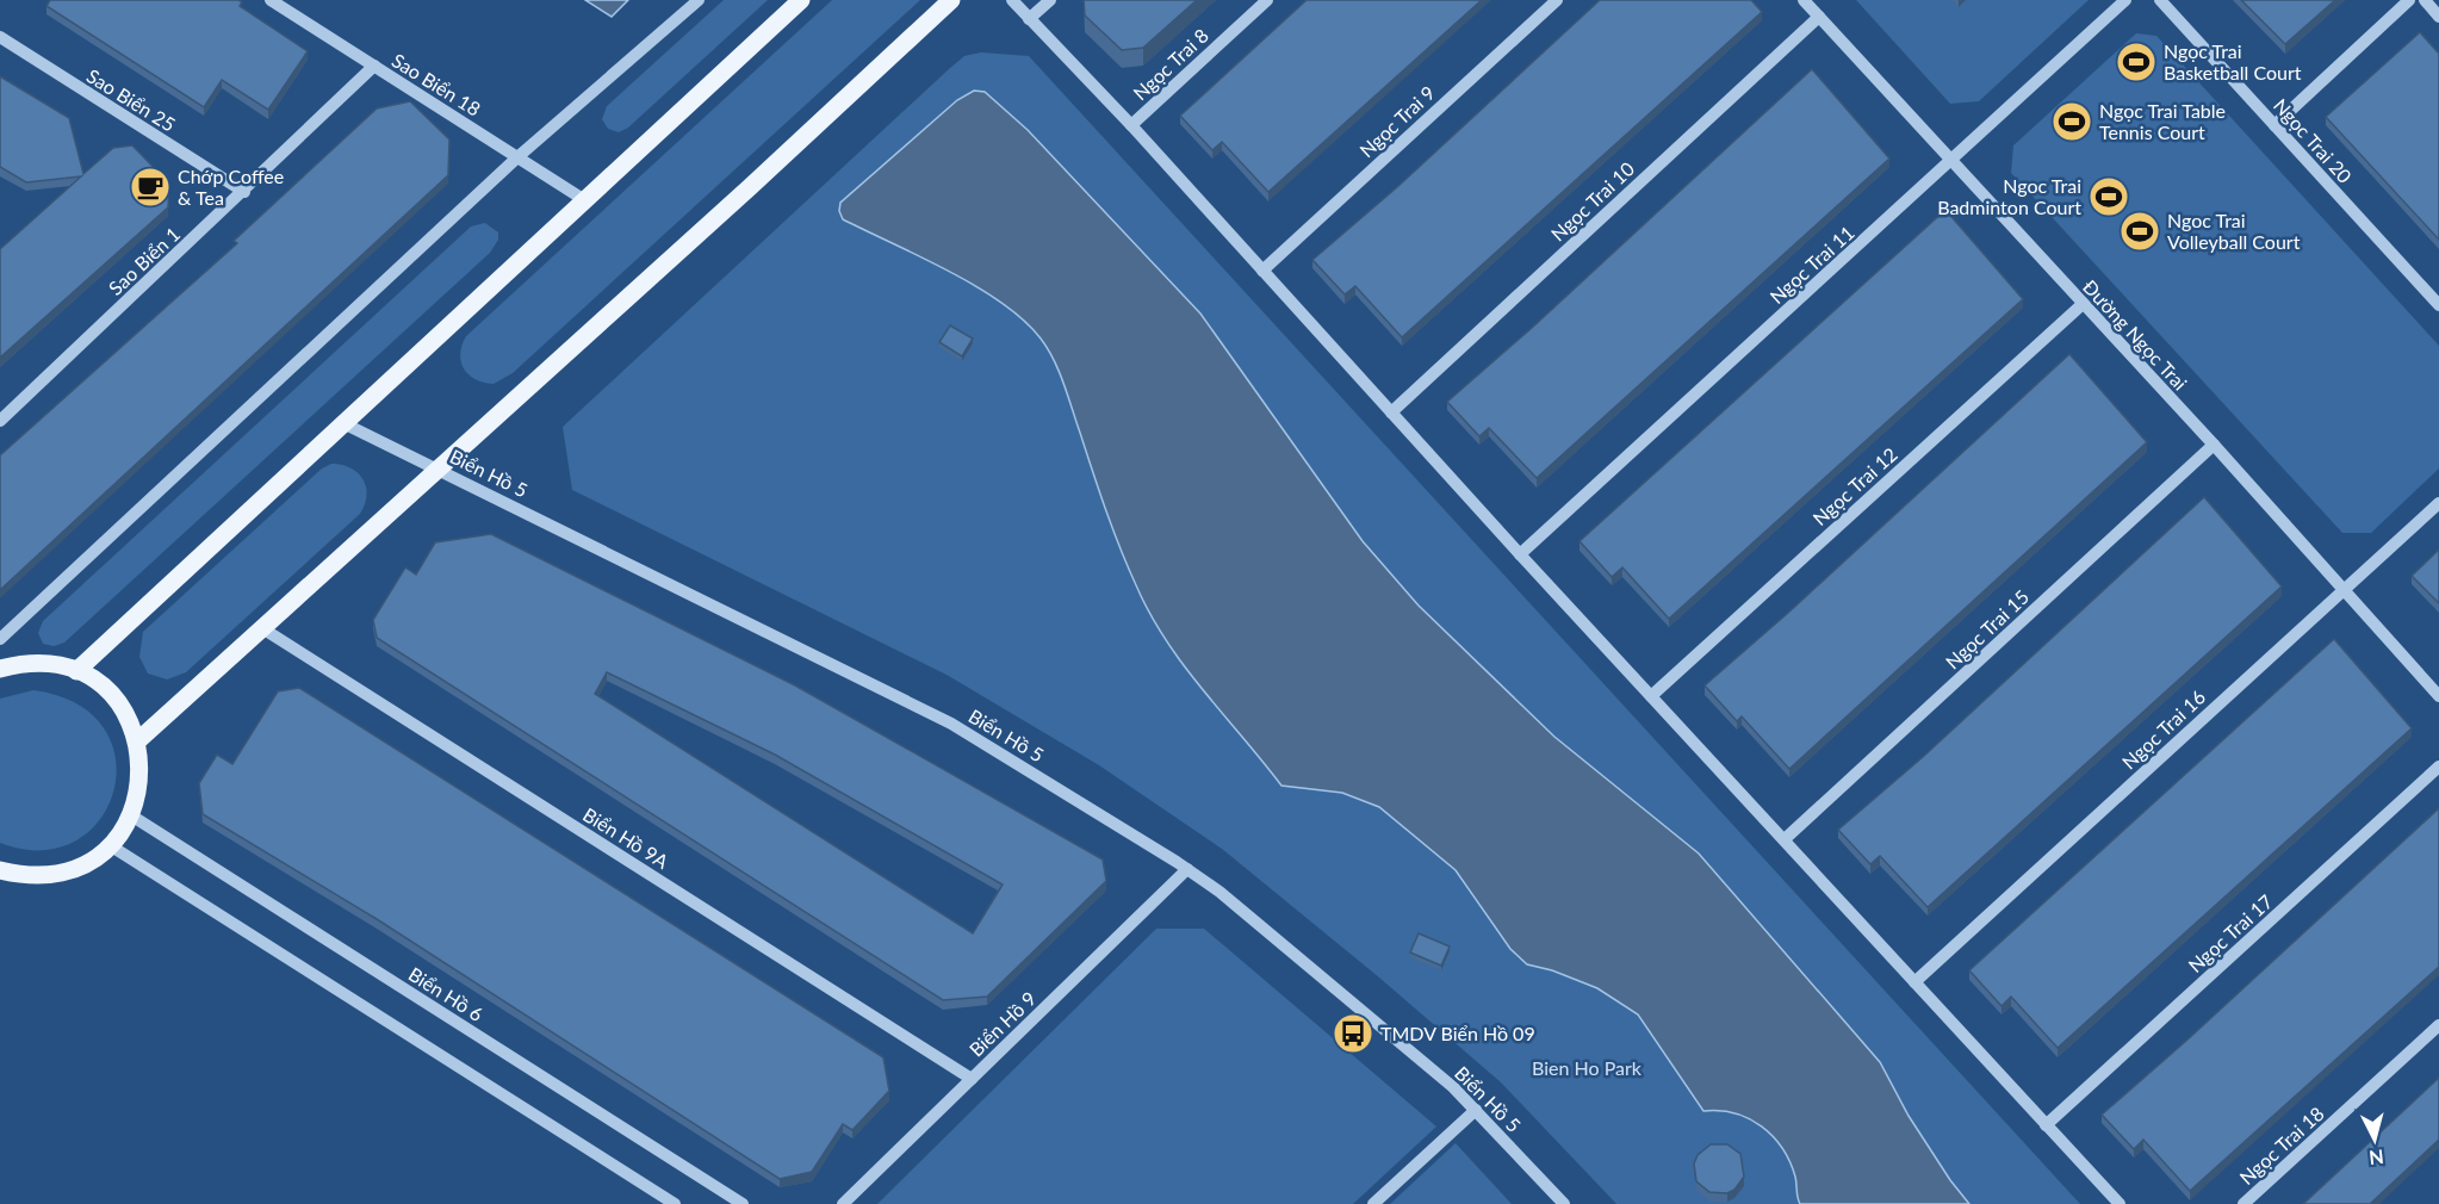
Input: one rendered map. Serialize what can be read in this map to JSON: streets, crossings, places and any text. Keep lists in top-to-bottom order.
{
  "streets": {
    "street": [
      "Ngọc Trai 8",
      "Sao Biển 18",
      "Sao Biển 25",
      "Ngọc Trai 9",
      "Ngọc Trai 20",
      "Ngọc Trai 10",
      "Sao Biển 1",
      "Ngọc Trai 11",
      "Đường Ngọc Trai",
      "Biển Hồ 5",
      "Ngọc Trai 12",
      "Ngọc Trai 15",
      "Ngọc Trai 16",
      "Biển Hồ 9A",
      "Ngọc Trai 17",
      "Biển Hồ 6",
      "Biển Hồ 9",
      "Ngọc Trai 18"
    ]
  },
  "crossings": [
    ["Sao Biển 18", "Sao Biển 1"],
    ["Sao Biển 25", "Sao Biển 1"],
    ["Ngọc Trai 10", "Đường Ngọc Trai"],
    ["Ngọc Trai 11", "Đường Ngọc Trai"],
    ["Đường Ngọc Trai", "Ngọc Trai 12"],
    ["Đường Ngọc Trai", "Ngọc Trai 15"],
    ["Đường Ngọc Trai", "Ngọc Trai 16"],
    ["Biển Hồ 5", "Biển Hồ 9"],
    ["Biển Hồ 9A", "Biển Hồ 9"]
  ],
  "parks": ["Bien Ho Park"],
  "places": {
    "sports": [
      "Ngọc Trai Basketball Court",
      "Ngọc Trai Table Tennis Court",
      "Ngoc Trai Badminton Court",
      "Ngoc Trai Volleyball Court"
    ],
    "cafe": ["Chớp Coffee & Tea"],
    "bus stop": ["TMDV Biển Hồ 09"]
  },
  "north": "bottom"
}
